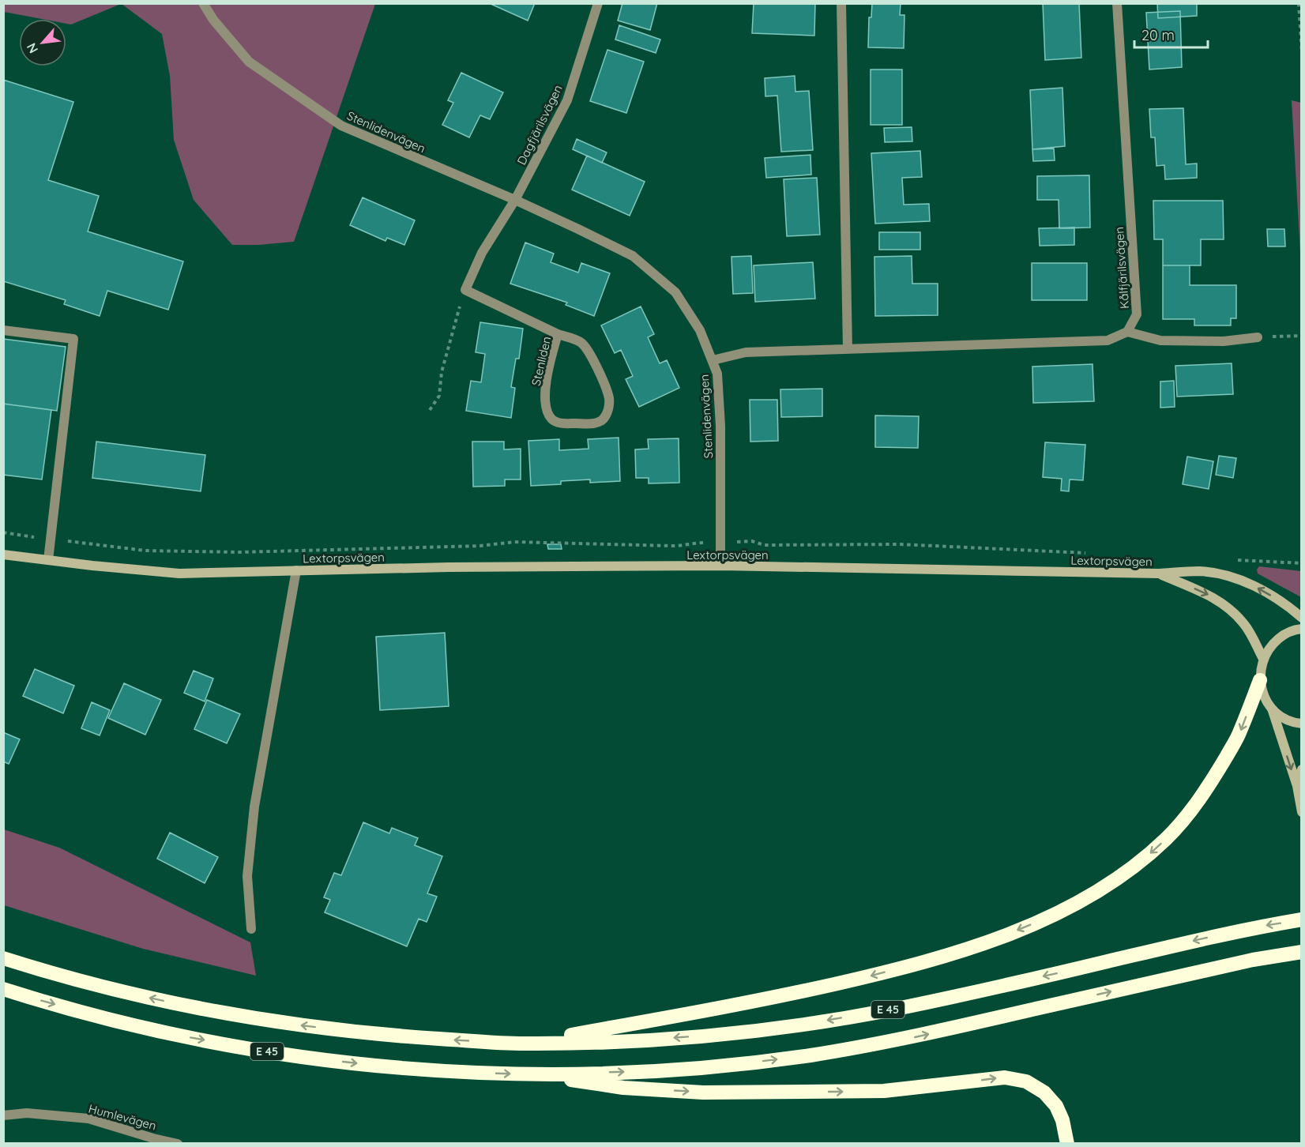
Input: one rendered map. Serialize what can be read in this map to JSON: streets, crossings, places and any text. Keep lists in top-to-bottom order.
{
  "streets": {
    "highway": ["E 45"],
    "street": [
      "Dagfjärilsvägen",
      "Stenlidenvägen",
      "Kålfjärilsvägen",
      "Stenliden",
      "Lextorpsvägen",
      "Humlevägen"
    ]
  },
  "crossings": [
    ["Dagfjärilsvägen", "Stenlidenvägen"],
    ["Stenlidenvägen", "Lextorpsvägen"]
  ],
  "scale_bar": "20 m",
  "north": "bottom left"
}
